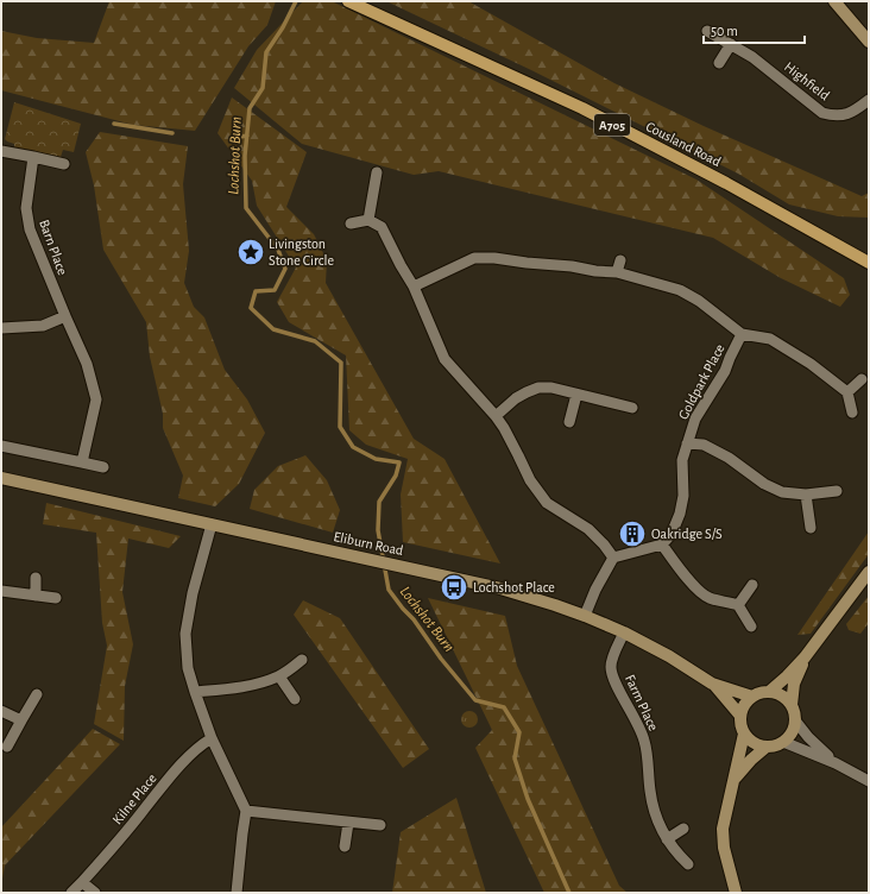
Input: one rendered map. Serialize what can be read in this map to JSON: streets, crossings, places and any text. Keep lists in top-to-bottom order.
{
  "streets": {
    "main road": ["A705", "Cousland Road"],
    "street": [
      "Highfield",
      "Barn Place",
      "Goldpark Place",
      "Eliburn Road",
      "Farm Place",
      "Kilne Place"
    ]
  },
  "crossings": [
    ["Eliburn Road", "Farm Place"]
  ],
  "water": ["Lochshot Burn"],
  "places": {
    "place": ["Livingston Stone Circle"],
    "building": ["Oakridge S/S"],
    "bus stop": ["Lochshot Place"]
  },
  "scale_bar": "50 m"
}
